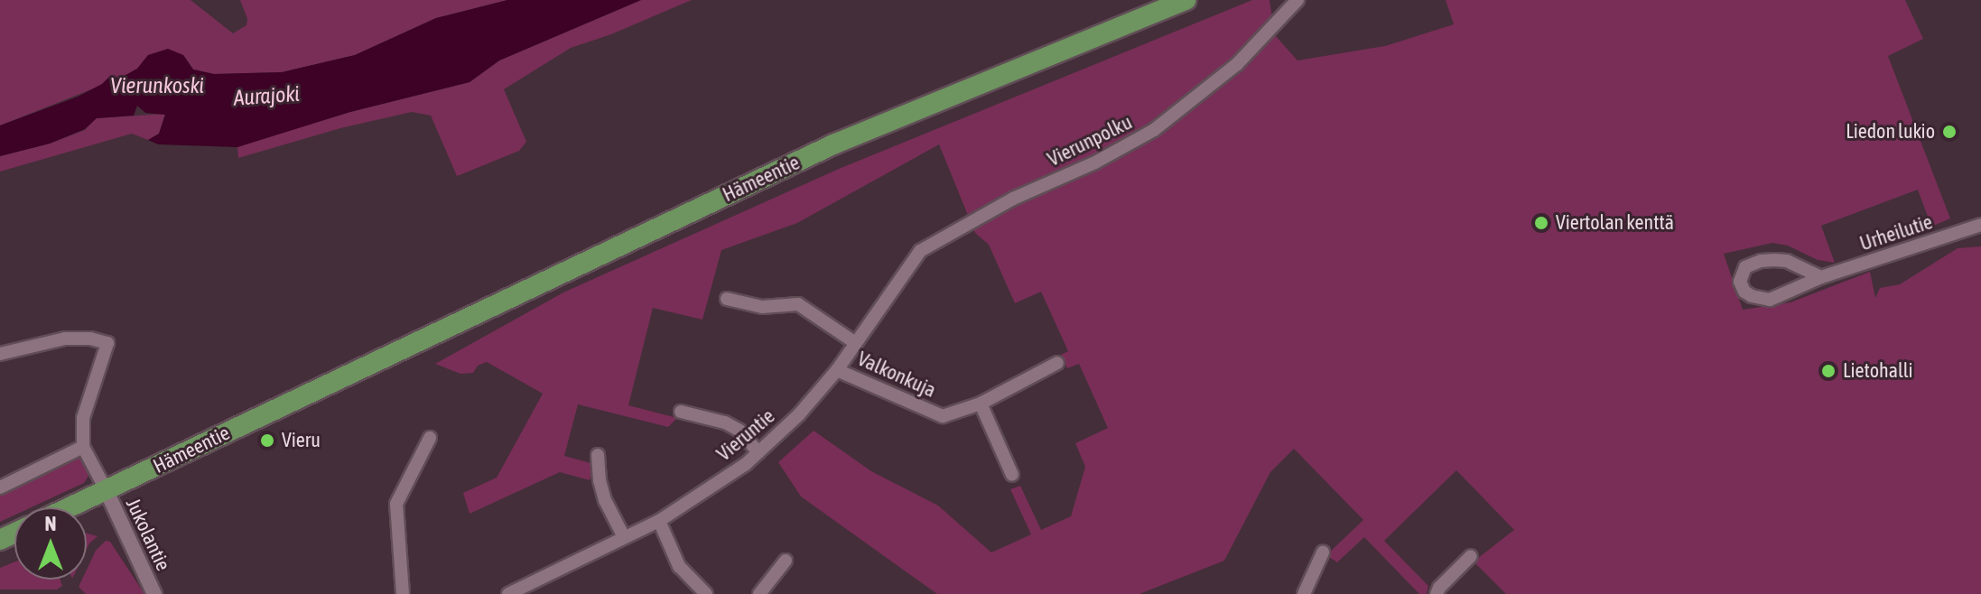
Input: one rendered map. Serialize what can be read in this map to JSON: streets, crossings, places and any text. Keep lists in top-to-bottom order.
{
  "streets": {
    "highway": ["Hämeentie"],
    "street": [
      "Vierunpolku",
      "Urheilutie",
      "Valkonkuja",
      "Vieruntie",
      "Jukolantie"
    ]
  },
  "crossings": [
    ["Vierunpolku", "Vieruntie"],
    ["Hämeentie", "Jukolantie"],
    ["Valkonkuja", "Vieruntie"]
  ],
  "water": ["Vierunkoski", "Aurajoki"],
  "places": [
    "Liedon lukio",
    "Viertolan kenttä",
    "Lietohalli",
    "Vieru"
  ],
  "north": "top"
}
